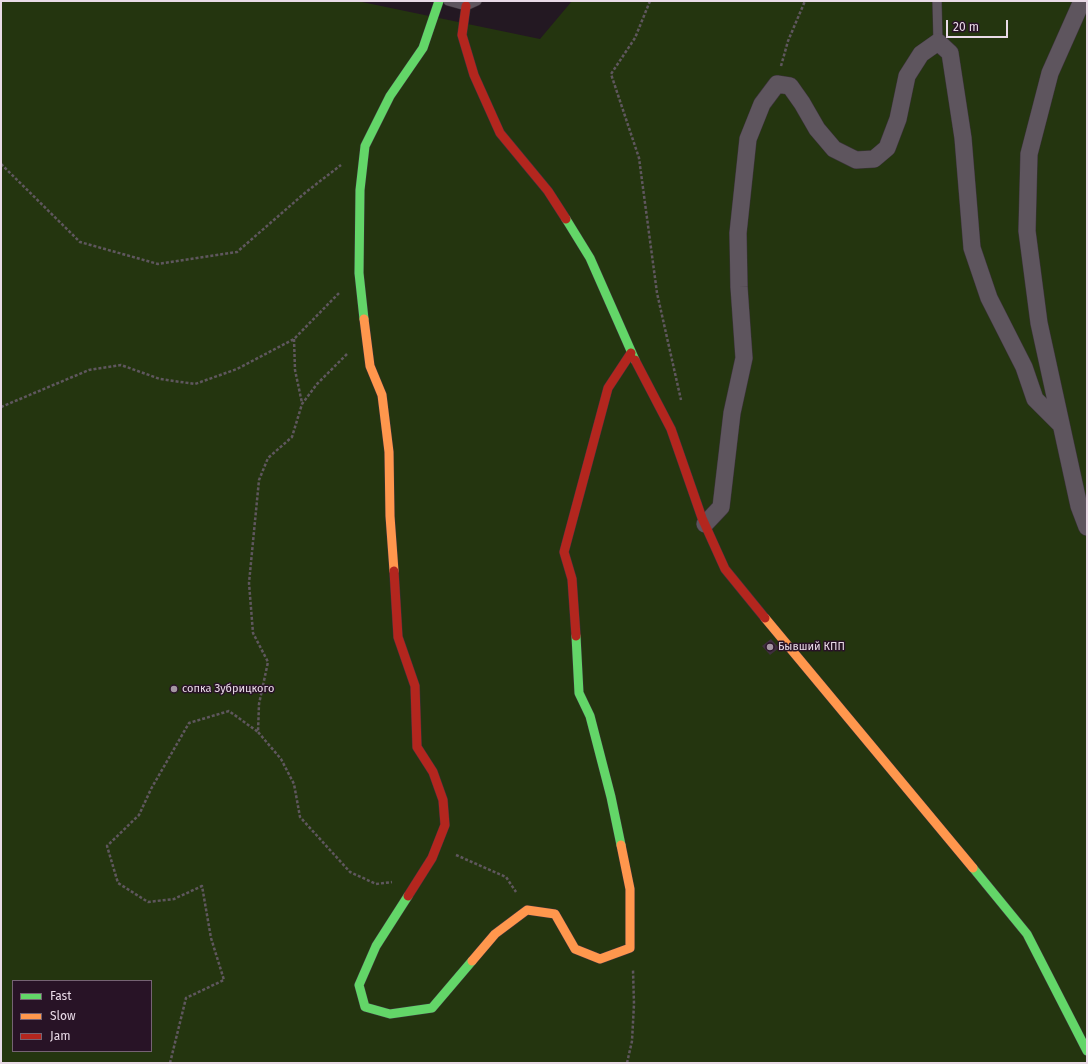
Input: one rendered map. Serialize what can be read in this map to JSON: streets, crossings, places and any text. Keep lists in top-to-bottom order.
{
  "places": ["Бывший КПП", "сопка Зубрицкого"],
  "legend": ["Fast", "Slow", "Jam"],
  "scale_bar": "20 m"
}
